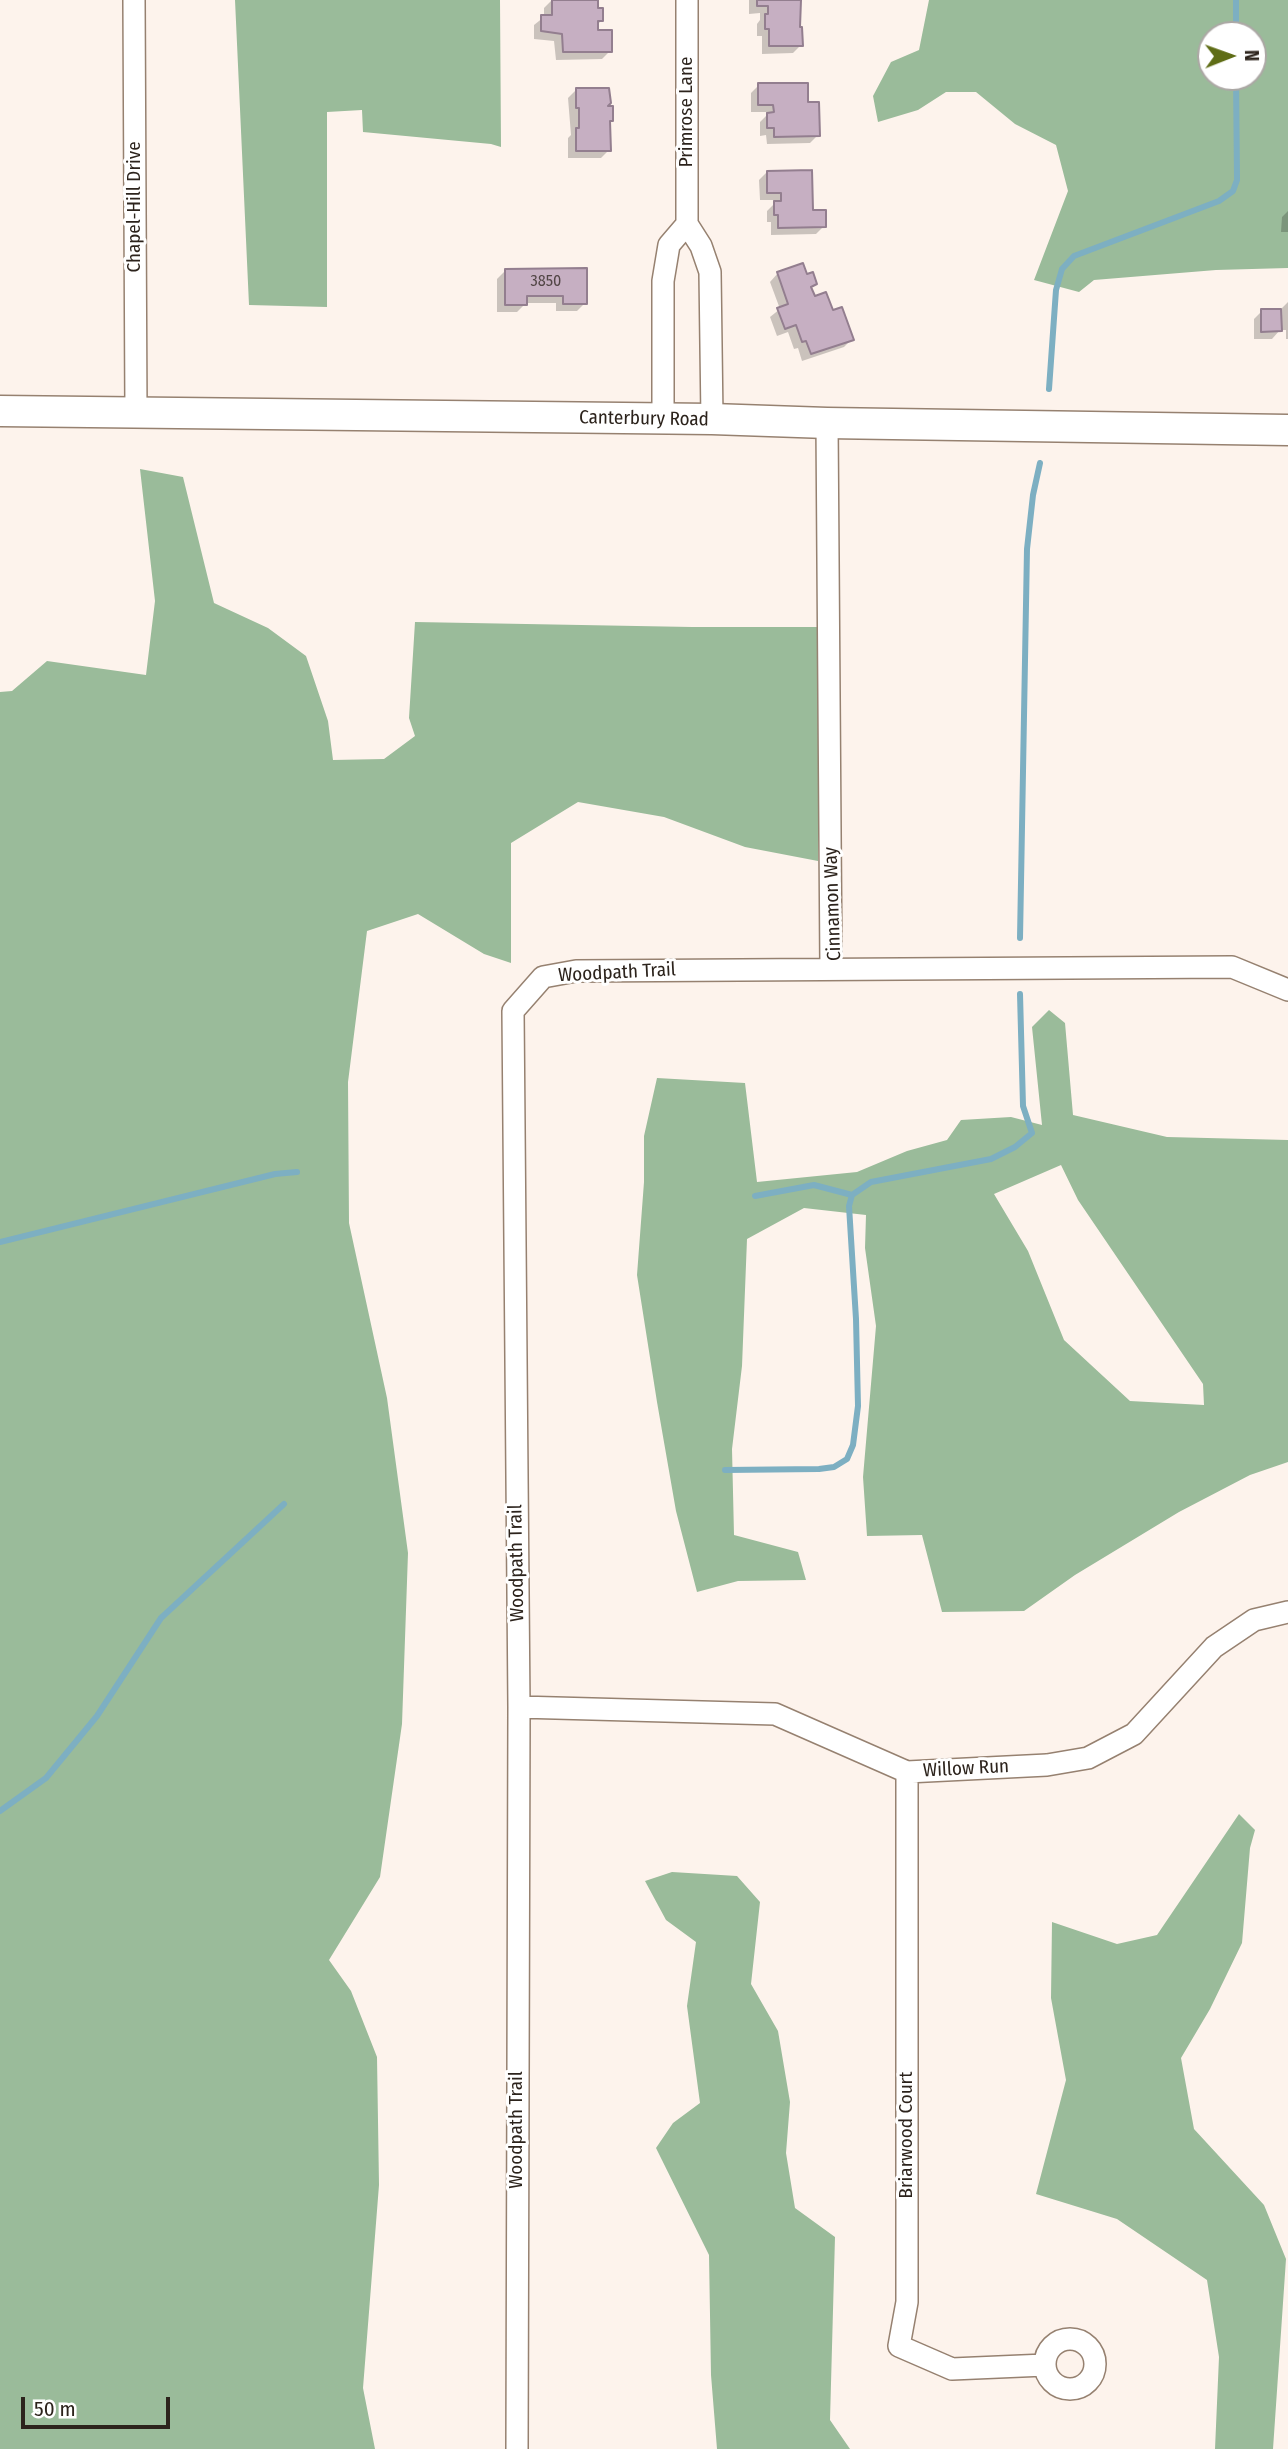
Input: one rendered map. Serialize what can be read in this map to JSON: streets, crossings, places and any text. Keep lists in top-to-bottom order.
{
  "streets": {
    "street": [
      "Primrose Lane",
      "Chapel-Hill Drive",
      "Canterbury Road",
      "Cinnamon Way",
      "Woodpath Trail",
      "Willow Run",
      "Briarwood Court"
    ]
  },
  "crossings": [
    ["Primrose Lane", "Canterbury Road"],
    ["Chapel-Hill Drive", "Canterbury Road"],
    ["Canterbury Road", "Cinnamon Way"],
    ["Cinnamon Way", "Woodpath Trail"],
    ["Woodpath Trail", "Willow Run"],
    ["Willow Run", "Briarwood Court"]
  ],
  "house_numbers": ["3850"],
  "scale_bar": "50 m",
  "north": "right"
}
